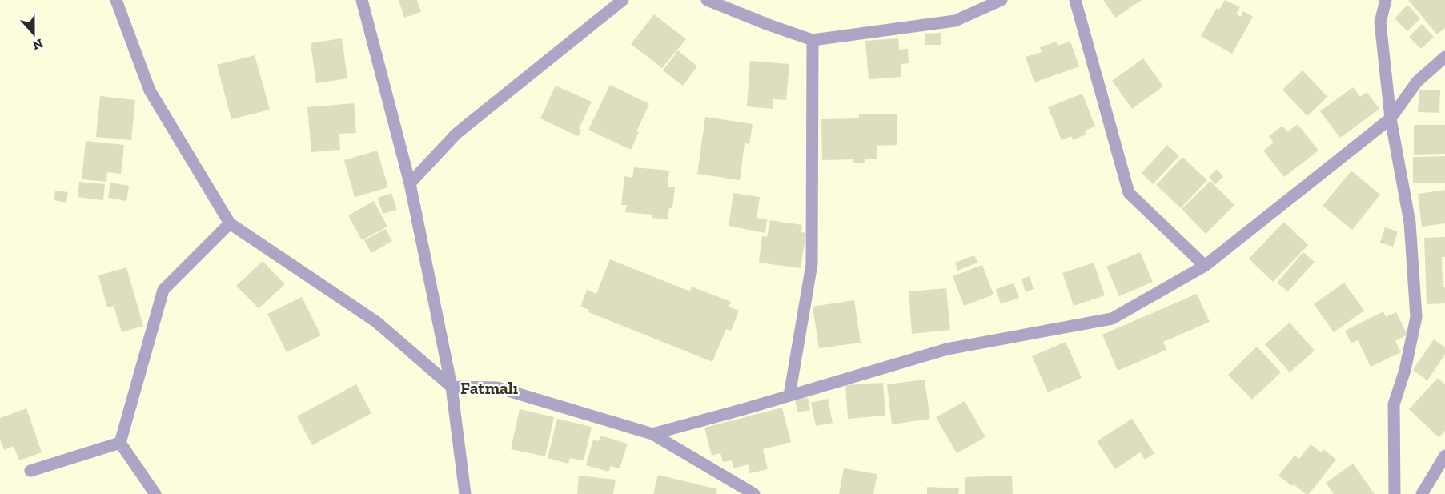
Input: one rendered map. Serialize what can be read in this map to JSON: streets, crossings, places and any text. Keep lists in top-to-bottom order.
{
  "districts": ["Fatmalı"],
  "north": "bottom"
}
